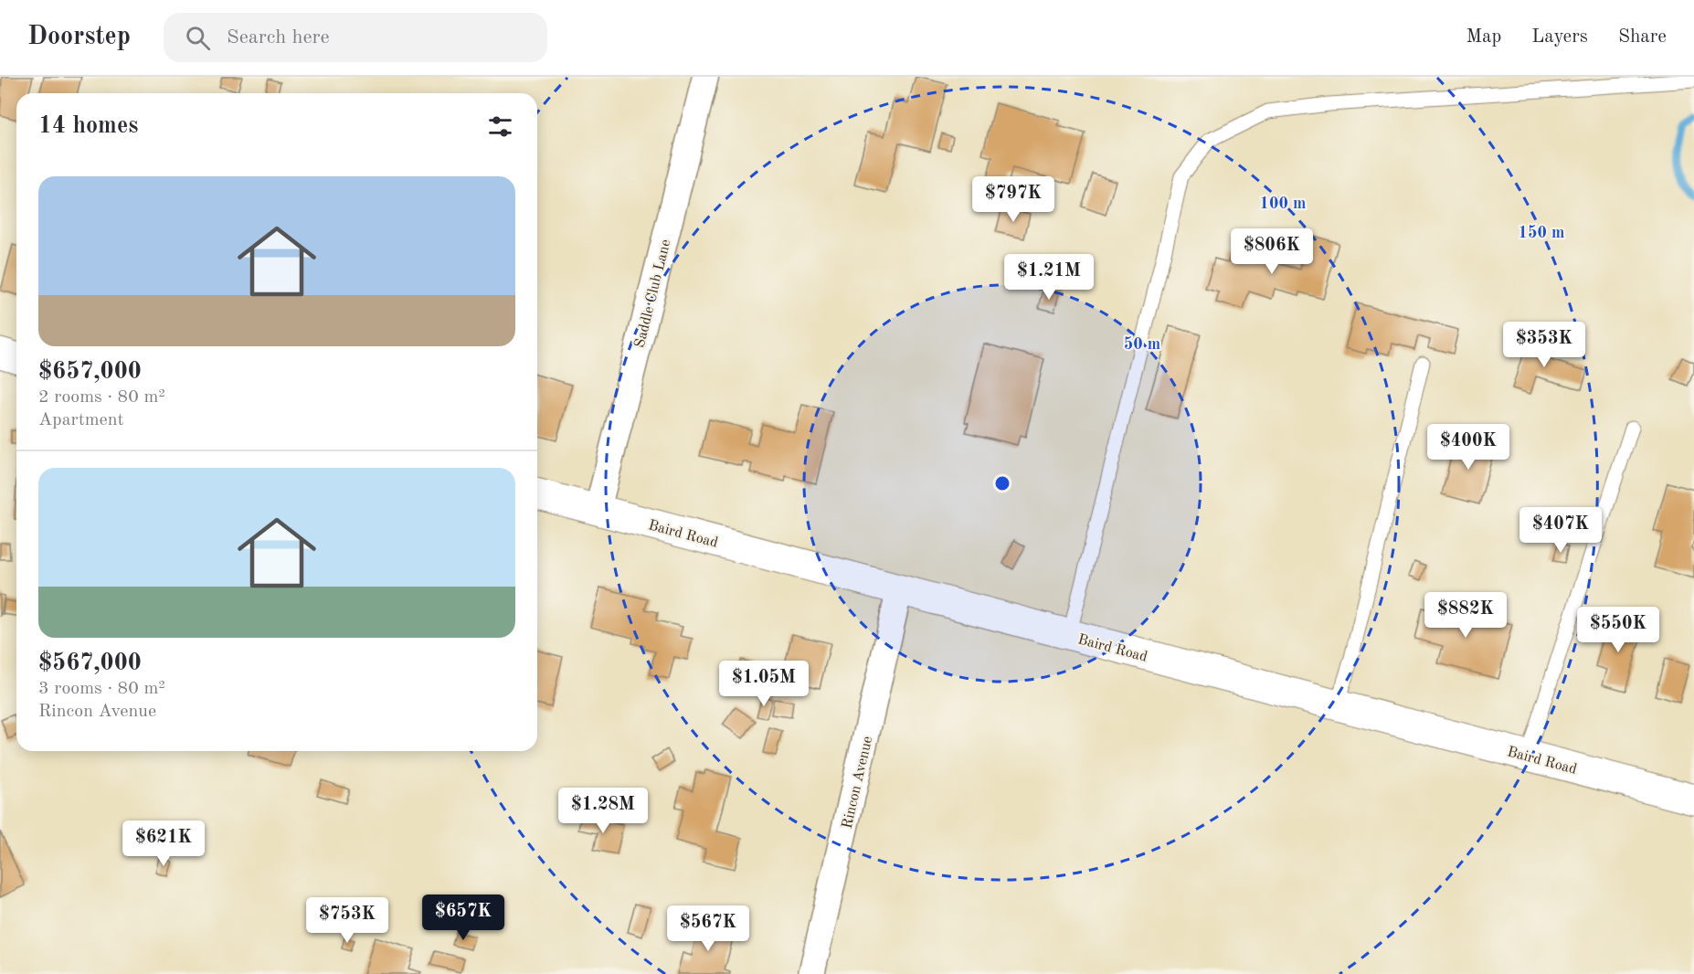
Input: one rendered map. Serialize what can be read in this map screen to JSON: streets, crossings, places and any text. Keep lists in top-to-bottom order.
{
  "streets": {
    "street": ["Saddle Club Lane", "Baird Road", "Rincon Avenue"]
  },
  "crossings": [
    ["Saddle Club Lane", "Baird Road"],
    ["Baird Road", "Rincon Avenue"]
  ],
  "page": {
    "header": "Doorstep",
    "search": "Search here",
    "nav": ["Map", "Layers", "Share"],
    "heading": "14 homes",
    "list": [
      {
        "name": "$657,000",
        "note": "2 rooms · 80 m² · Apartment"
      },
      {
        "name": "$567,000",
        "note": "3 rooms · 80 m² · Rincon Avenue"
      }
    ],
    "price": [
      "$797K",
      "$806K",
      "$1.21M",
      "$353K",
      "$400K",
      "$407K",
      "$882K",
      "$550K",
      "$1.05M",
      "$1.28M",
      "$621K",
      "$657K",
      "$753K",
      "$567K"
    ]
  },
  "rings": ["100 m", "150 m", "50 m"]
}
